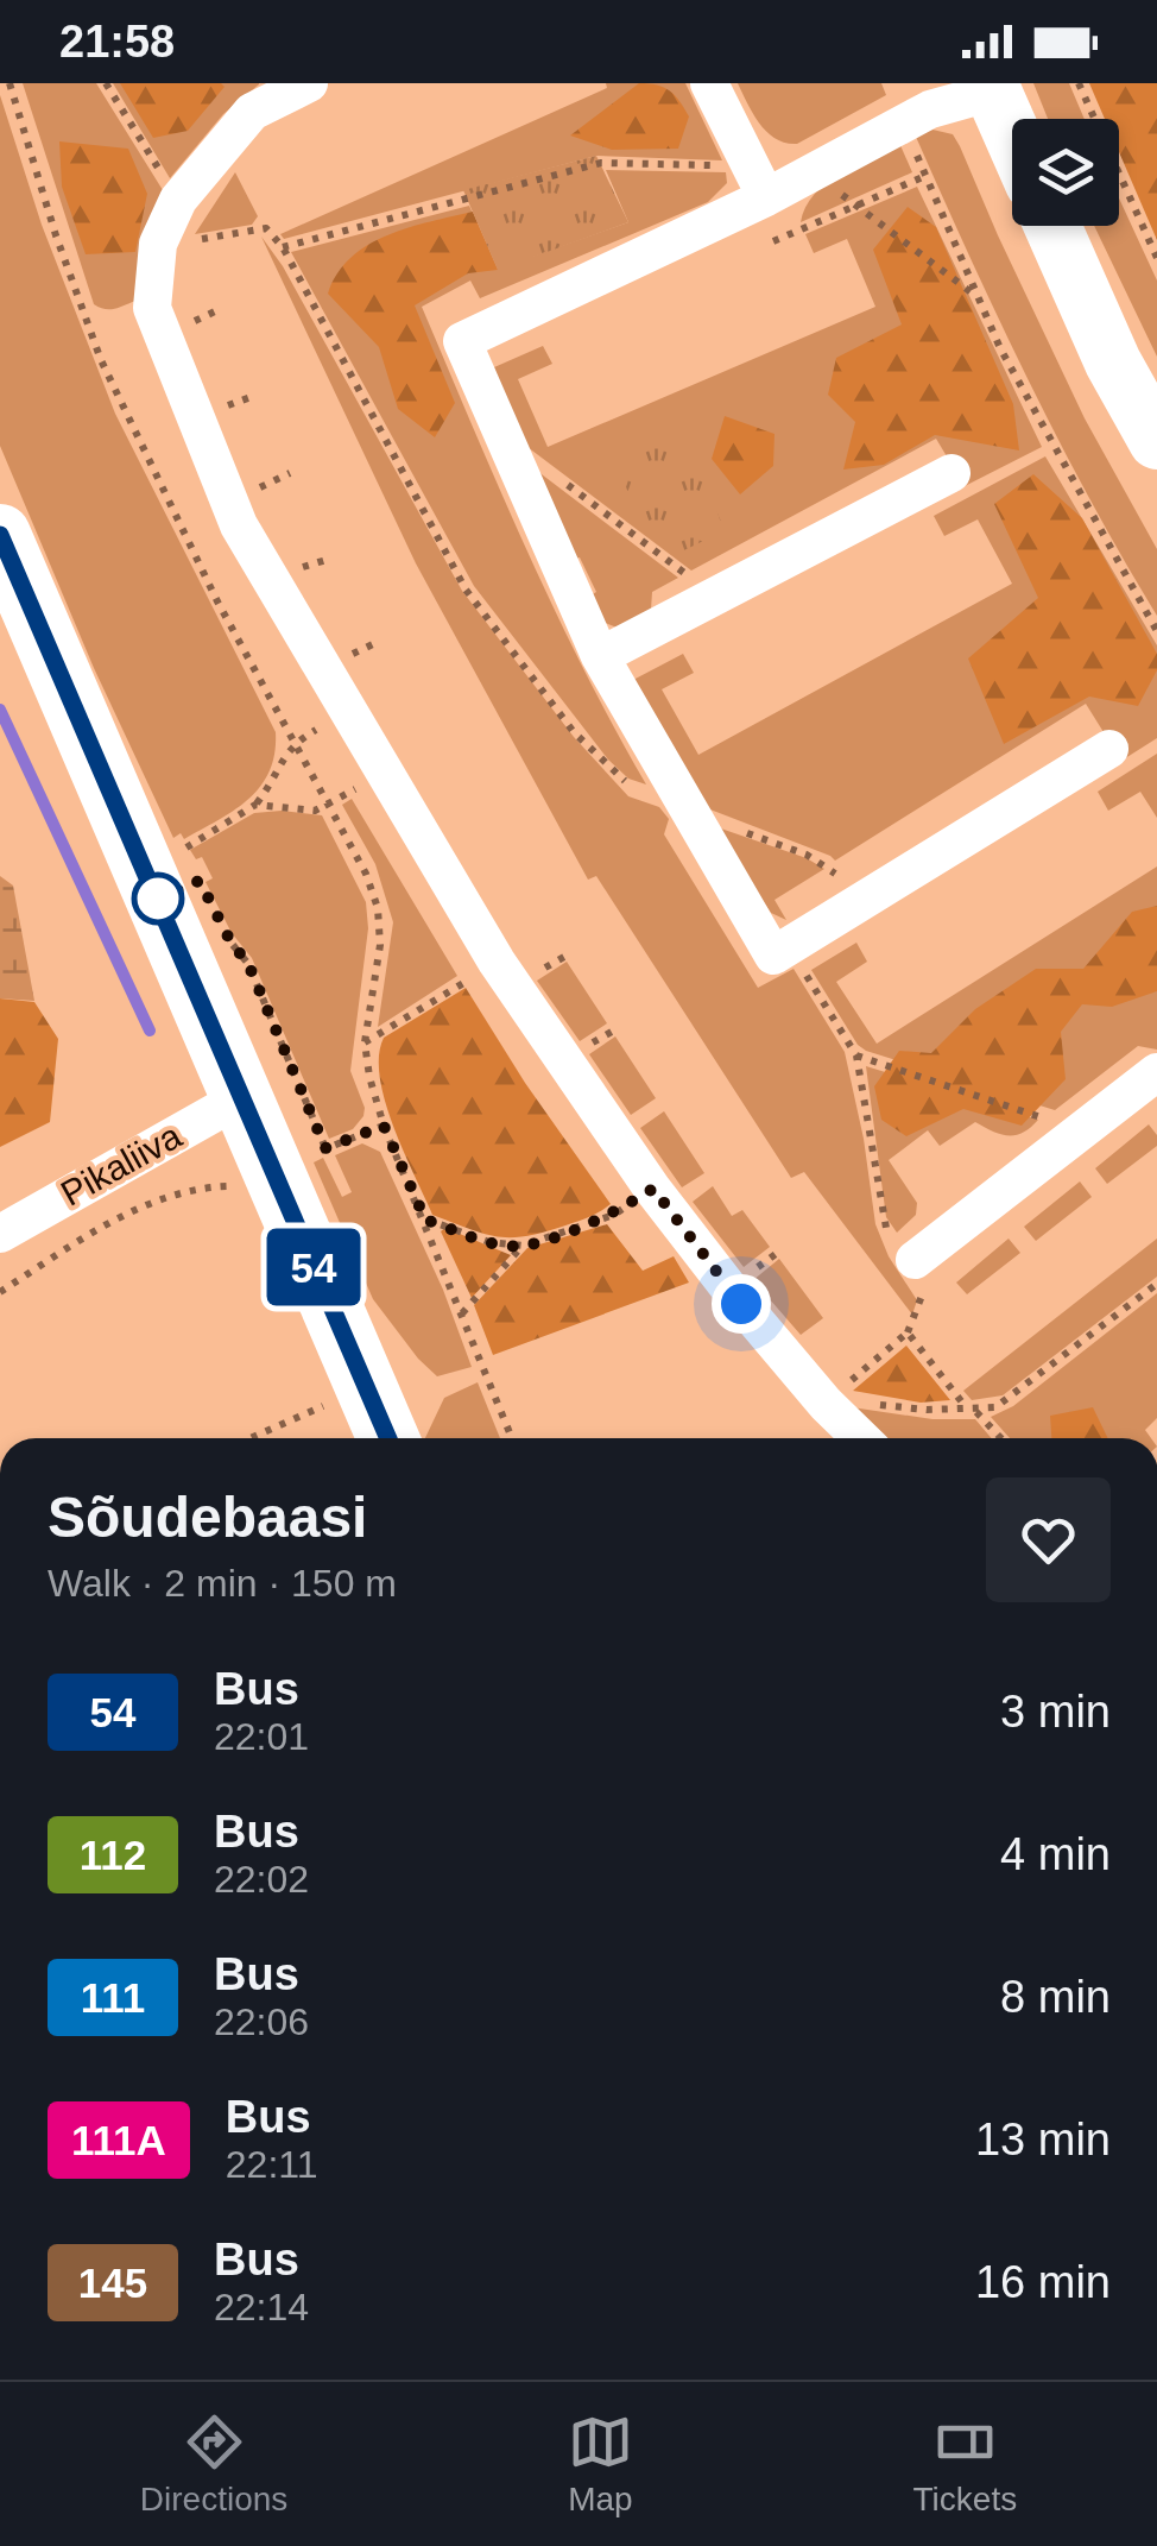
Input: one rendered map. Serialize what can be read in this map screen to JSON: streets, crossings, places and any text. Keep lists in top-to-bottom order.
{
  "streets": {
    "street": ["Pikaliiva"]
  },
  "lines": ["bus line 54"],
  "page": {
    "status": "21:58",
    "on_map": "54",
    "heading": ["Sõudebaasi", "Walk · 2 min · 150 m"],
    "list": [
      {
        "mark": "54",
        "name": "Bus",
        "note": "22:01",
        "value": "3 min"
      },
      {
        "mark": "112",
        "name": "Bus",
        "note": "22:02",
        "value": "4 min"
      },
      {
        "mark": "111",
        "name": "Bus",
        "note": "22:06",
        "value": "8 min"
      },
      {
        "mark": "111A",
        "name": "Bus",
        "note": "22:11",
        "value": "13 min"
      },
      {
        "mark": "145",
        "name": "Bus",
        "note": "22:14",
        "value": "16 min"
      }
    ],
    "tabs": ["Directions", "Map", "Tickets"]
  }
}
